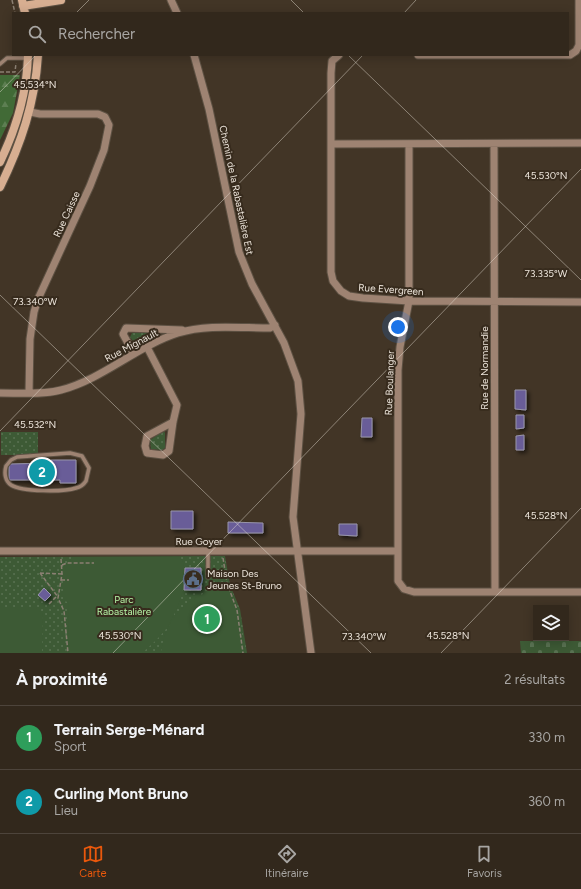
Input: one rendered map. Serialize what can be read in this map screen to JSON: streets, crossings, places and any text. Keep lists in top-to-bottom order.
{
  "streets": {
    "street": [
      "Chemin de la Rabastalière Est",
      "Rue Caisse",
      "Rue Evergreen",
      "Rue Mignault",
      "Rue de Normandie",
      "Rue Boulanger",
      "Rue Goyer"
    ]
  },
  "crossings": [
    ["Chemin de la Rabastalière Est", "Rue Mignault"],
    ["Chemin de la Rabastalière Est", "Rue Goyer"],
    ["Rue Caisse", "Rue Mignault"],
    ["Rue Evergreen", "Rue de Normandie"],
    ["Rue Evergreen", "Rue Boulanger"],
    ["Rue de Normandie", "Rue Boulanger"],
    ["Rue Boulanger", "Rue Goyer"]
  ],
  "parks": ["Parc Rabastalière"],
  "places": {
    "public building": ["Maison Des Jeunes St-Bruno"]
  },
  "page": {
    "search": "Rechercher",
    "pins": ["2", "1"],
    "heading": ["À proximité", "2 résultats"],
    "list": [
      {
        "mark": "1",
        "name": "Terrain Serge-Ménard",
        "note": "Sport",
        "value": "330 m"
      },
      {
        "mark": "2",
        "name": "Curling Mont Bruno",
        "note": "Lieu",
        "value": "360 m"
      }
    ],
    "nav": ["Carte", "Itinéraire", "Favoris"]
  },
  "coordinates": [
    "45.534°N",
    "45.530°N",
    "73.335°W",
    "73.340°W",
    "45.532°N",
    "45.528°N"
  ]
}
